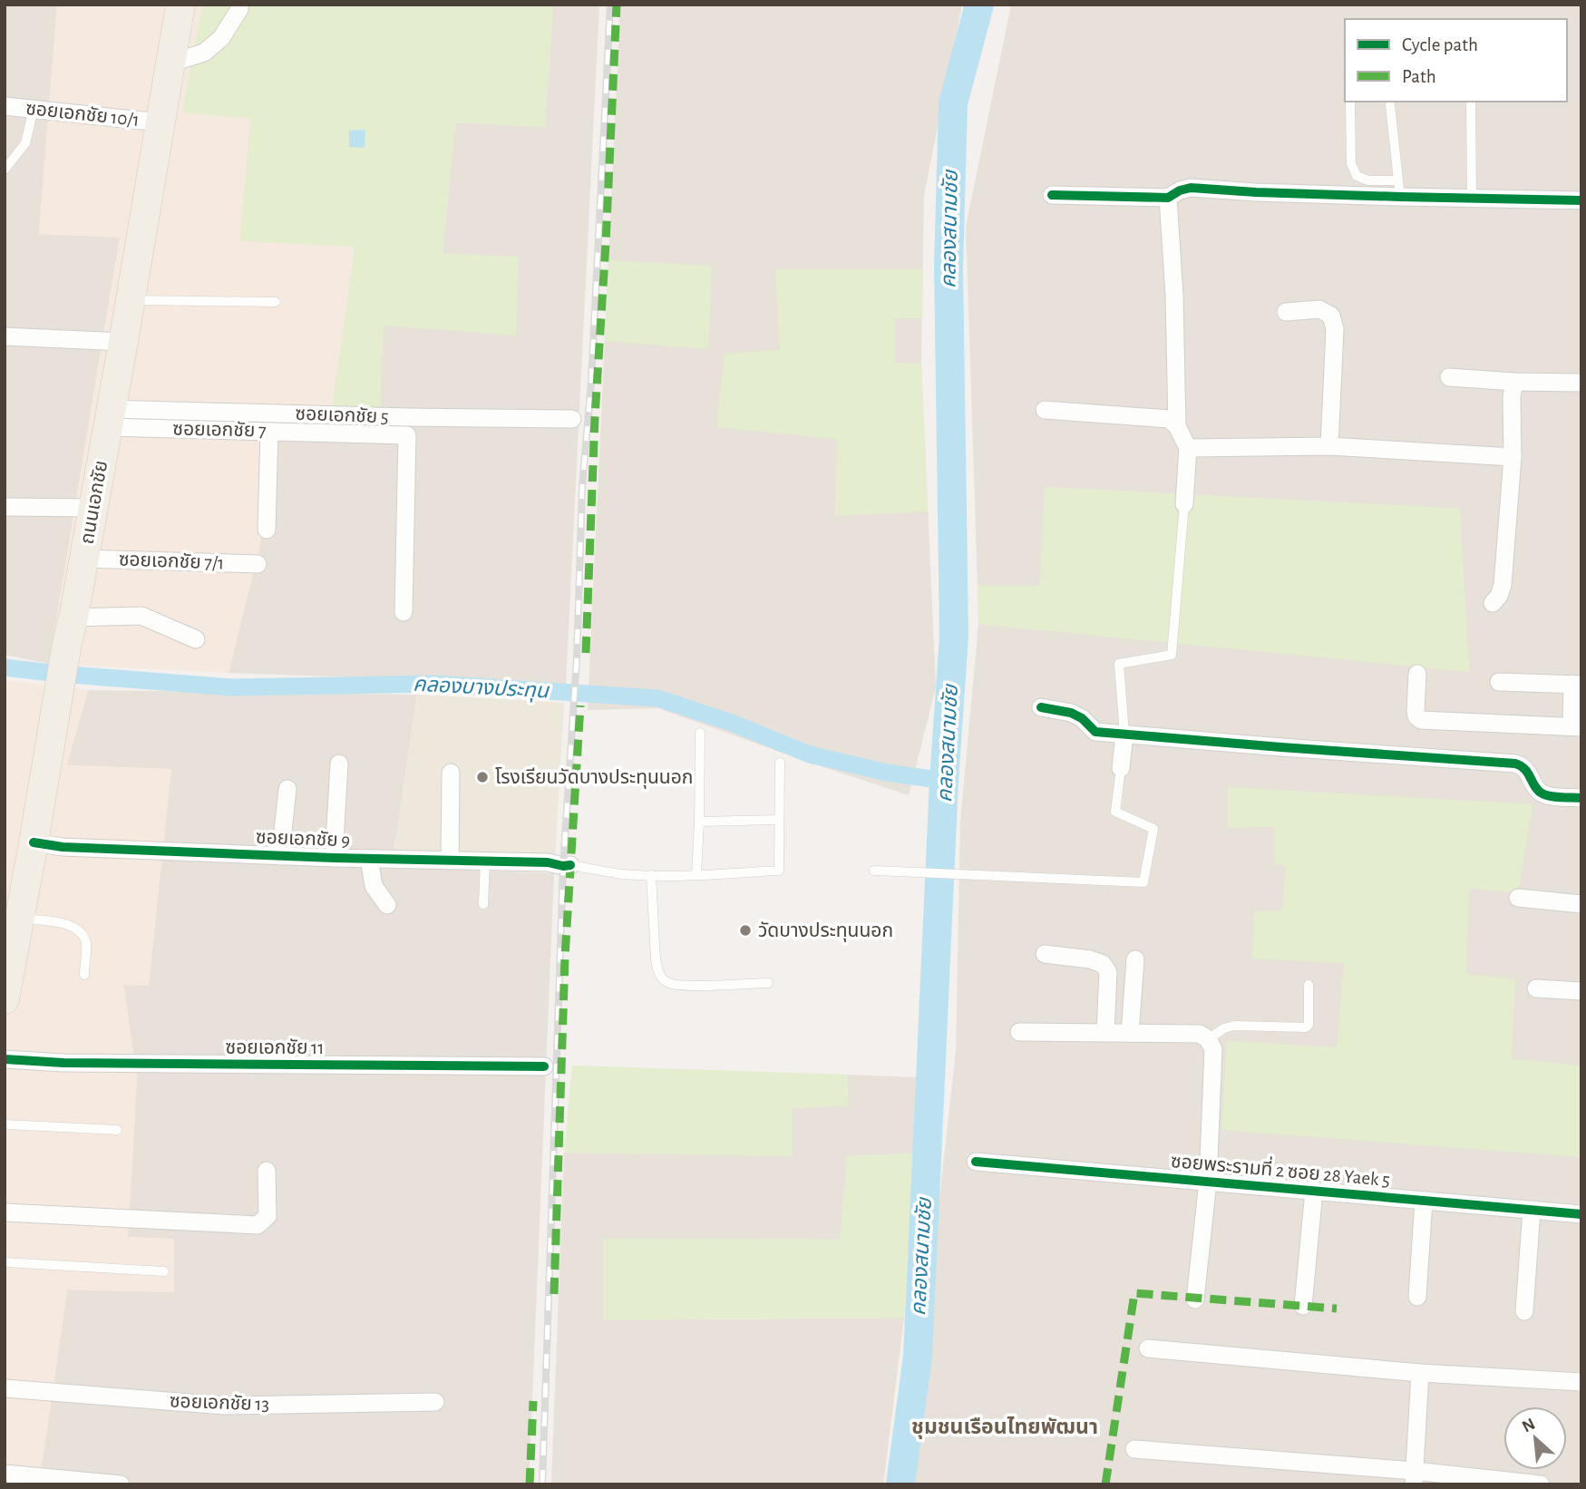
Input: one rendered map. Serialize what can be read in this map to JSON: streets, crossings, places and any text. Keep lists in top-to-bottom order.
{
  "streets": {
    "main road": ["ถนนเอกชัย"],
    "street": [
      "ซอยเอกชัย 10/1",
      "ซอยเอกชัย 5",
      "ซอยเอกชัย 7",
      "ซอยเอกชัย 7/1",
      "ซอยเอกชัย 9",
      "ซอยเอกชัย 11",
      "ซอยพระรามที่ 2 ซอย 28 Yaek 5",
      "ซอยเอกชัย 13"
    ]
  },
  "crossings": [
    ["ซอยเอกชัย 10/1", "ถนนเอกชัย"],
    ["ซอยเอกชัย 5", "ซอยเอกชัย 7"],
    ["ซอยเอกชัย 5", "ถนนเอกชัย"],
    ["ซอยเอกชัย 7", "ถนนเอกชัย"],
    ["ถนนเอกชัย", "ซอยเอกชัย 7/1"],
    ["ถนนเอกชัย", "ซอยเอกชัย 9"]
  ],
  "districts": ["ชุมชนเรือนไทยพัฒนา"],
  "water": ["คลองสนามชัย", "คลองบางประทุน"],
  "places": ["โรงเรียนวัดบางประทุนนอก", "วัดบางประทุนนอก"],
  "legend": ["Cycle path", "Path"],
  "north": "top left"
}
